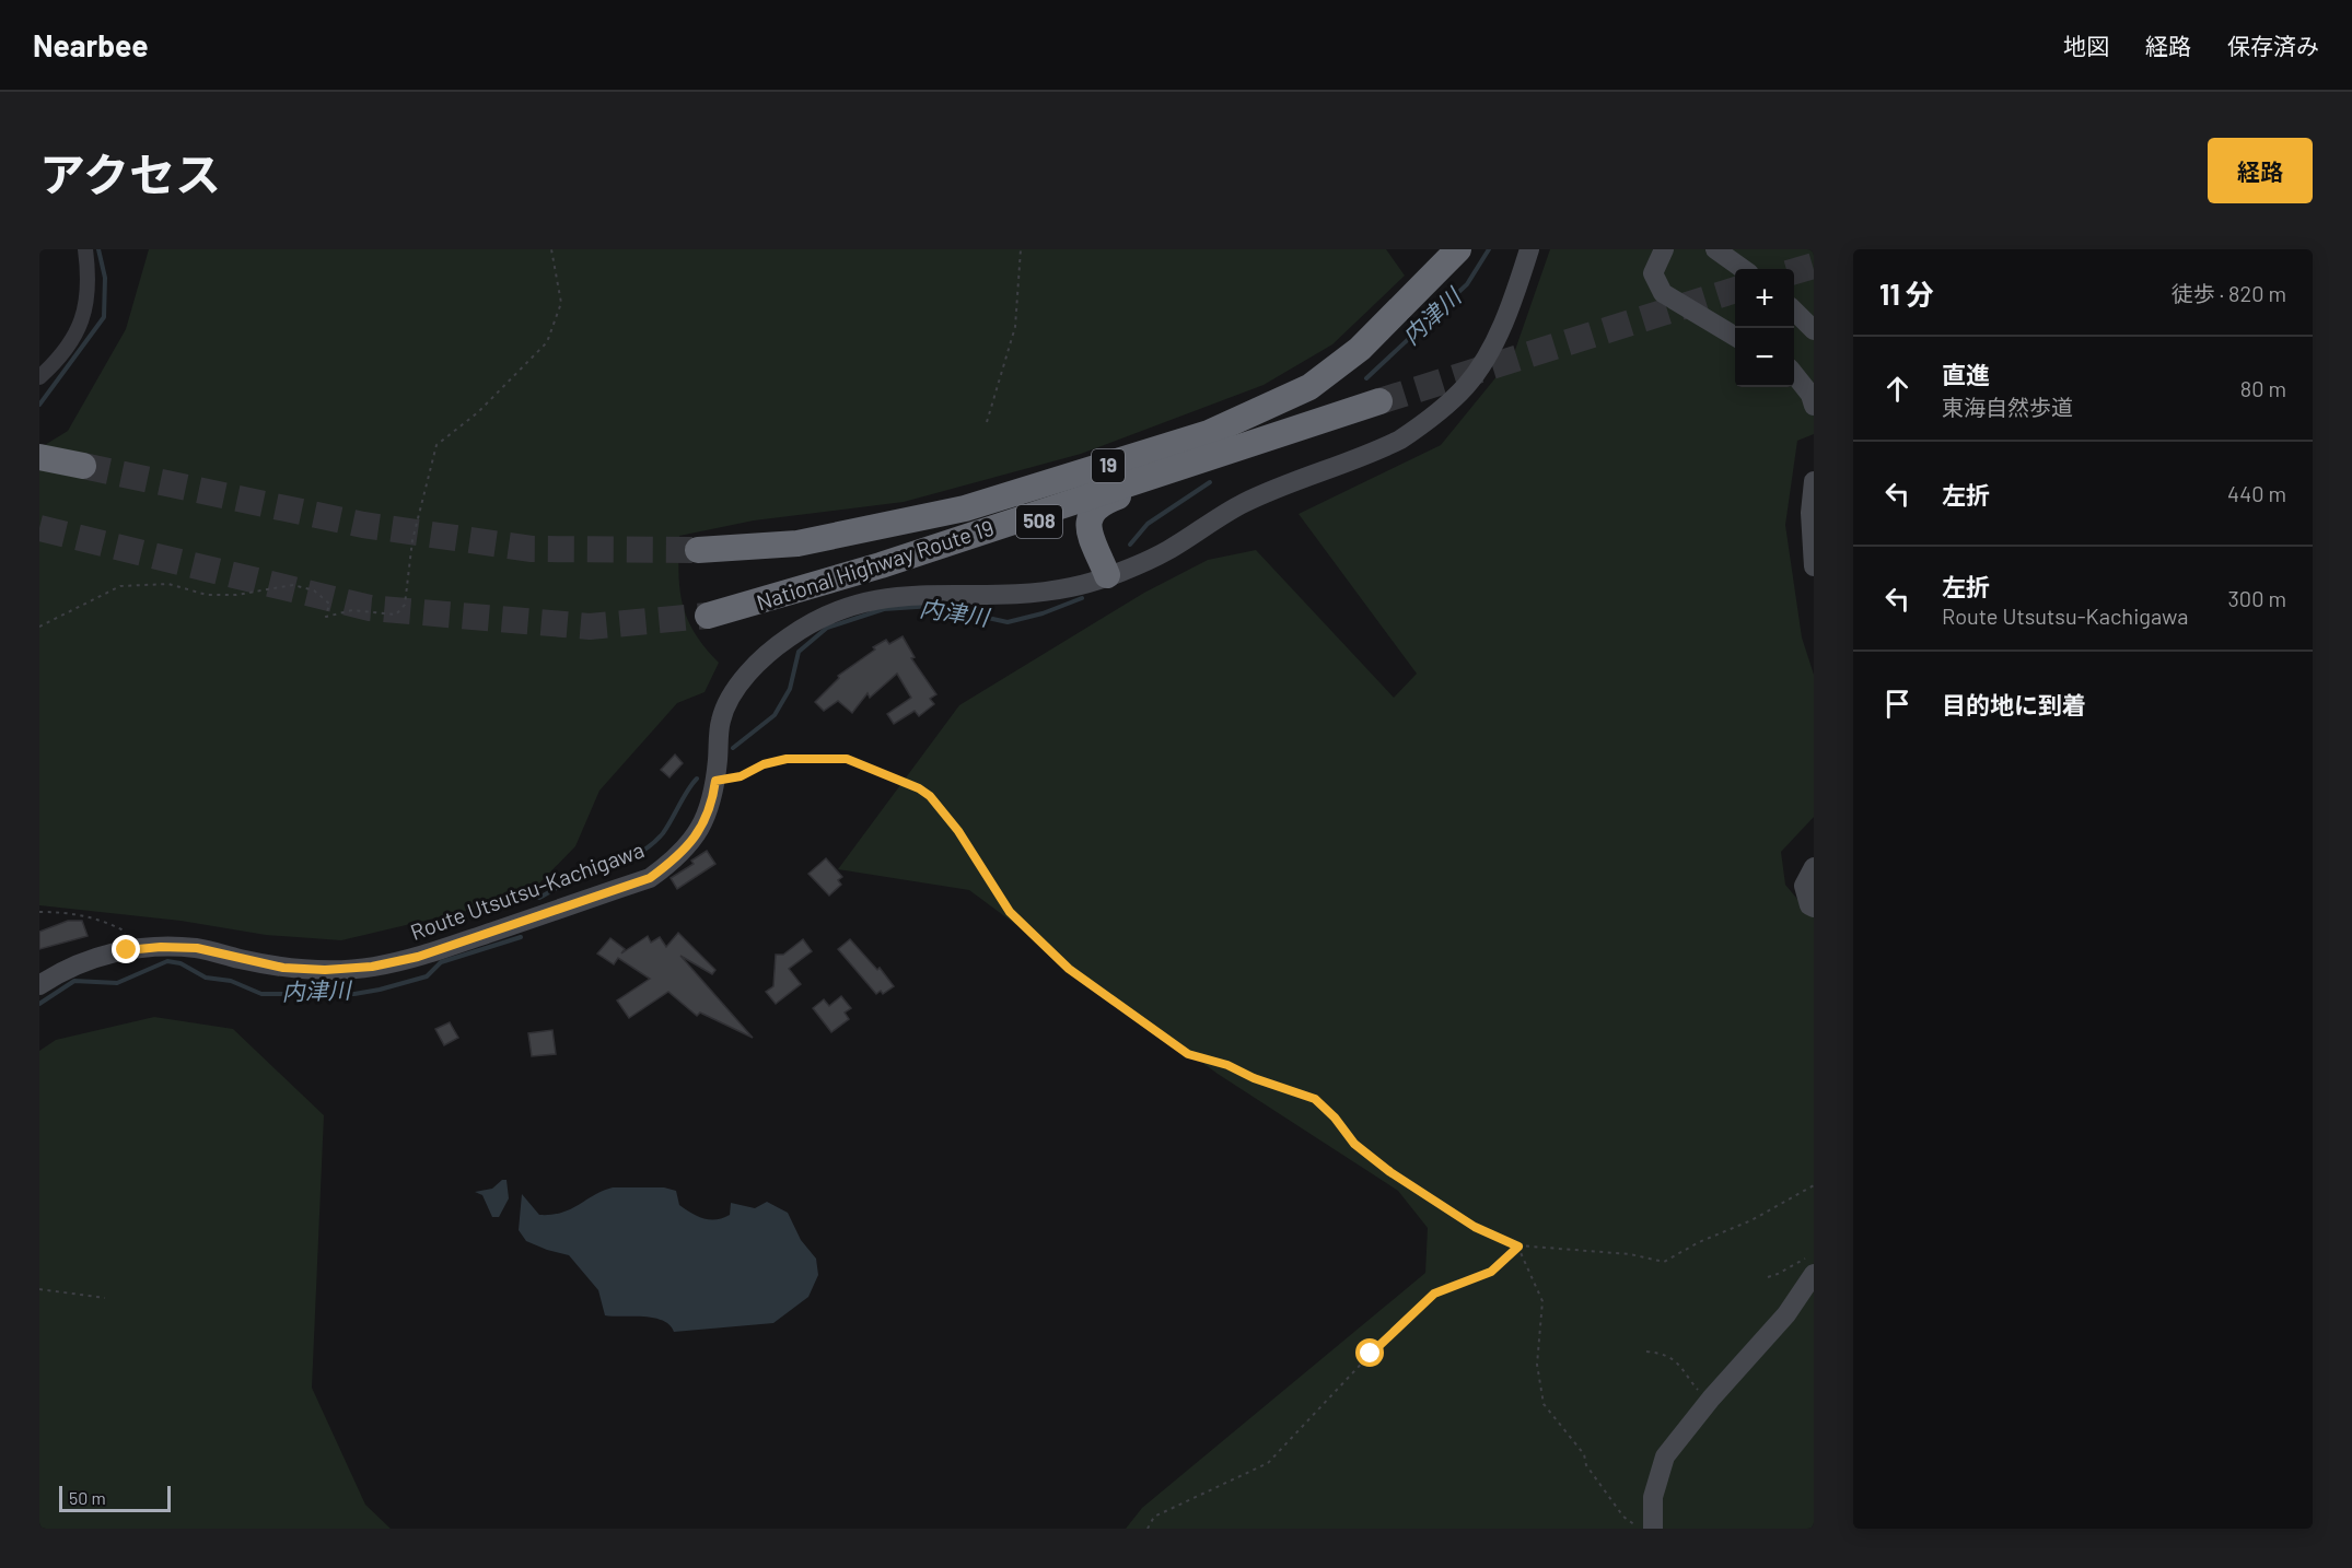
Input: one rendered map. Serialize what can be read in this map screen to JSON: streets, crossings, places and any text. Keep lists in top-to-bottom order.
{
  "streets": {
    "highway": ["19", "508", "National Highway Route 19"],
    "main road": ["Route Utsutsu-Kachigawa"]
  },
  "crossings": [
    ["508", "National Highway Route 19"],
    ["508", "Route Utsutsu-Kachigawa"]
  ],
  "water": ["内津川"],
  "scale_bar": "50 m",
  "page": {
    "header": "Nearbee",
    "nav": ["地図", "経路", "保存済み"],
    "title": "アクセス",
    "buttons": "経路",
    "heading": ["11 分", "徒歩 · 820 m"],
    "map_buttons": ["+", "−"],
    "list": [
      ["直進", "東海自然歩道", "80 m"],
      ["左折", "440 m"],
      ["左折", "Route Utsutsu-Kachigawa", "300 m"],
      "目的地に到着"
    ],
    "scale": "50 m"
  }
}
